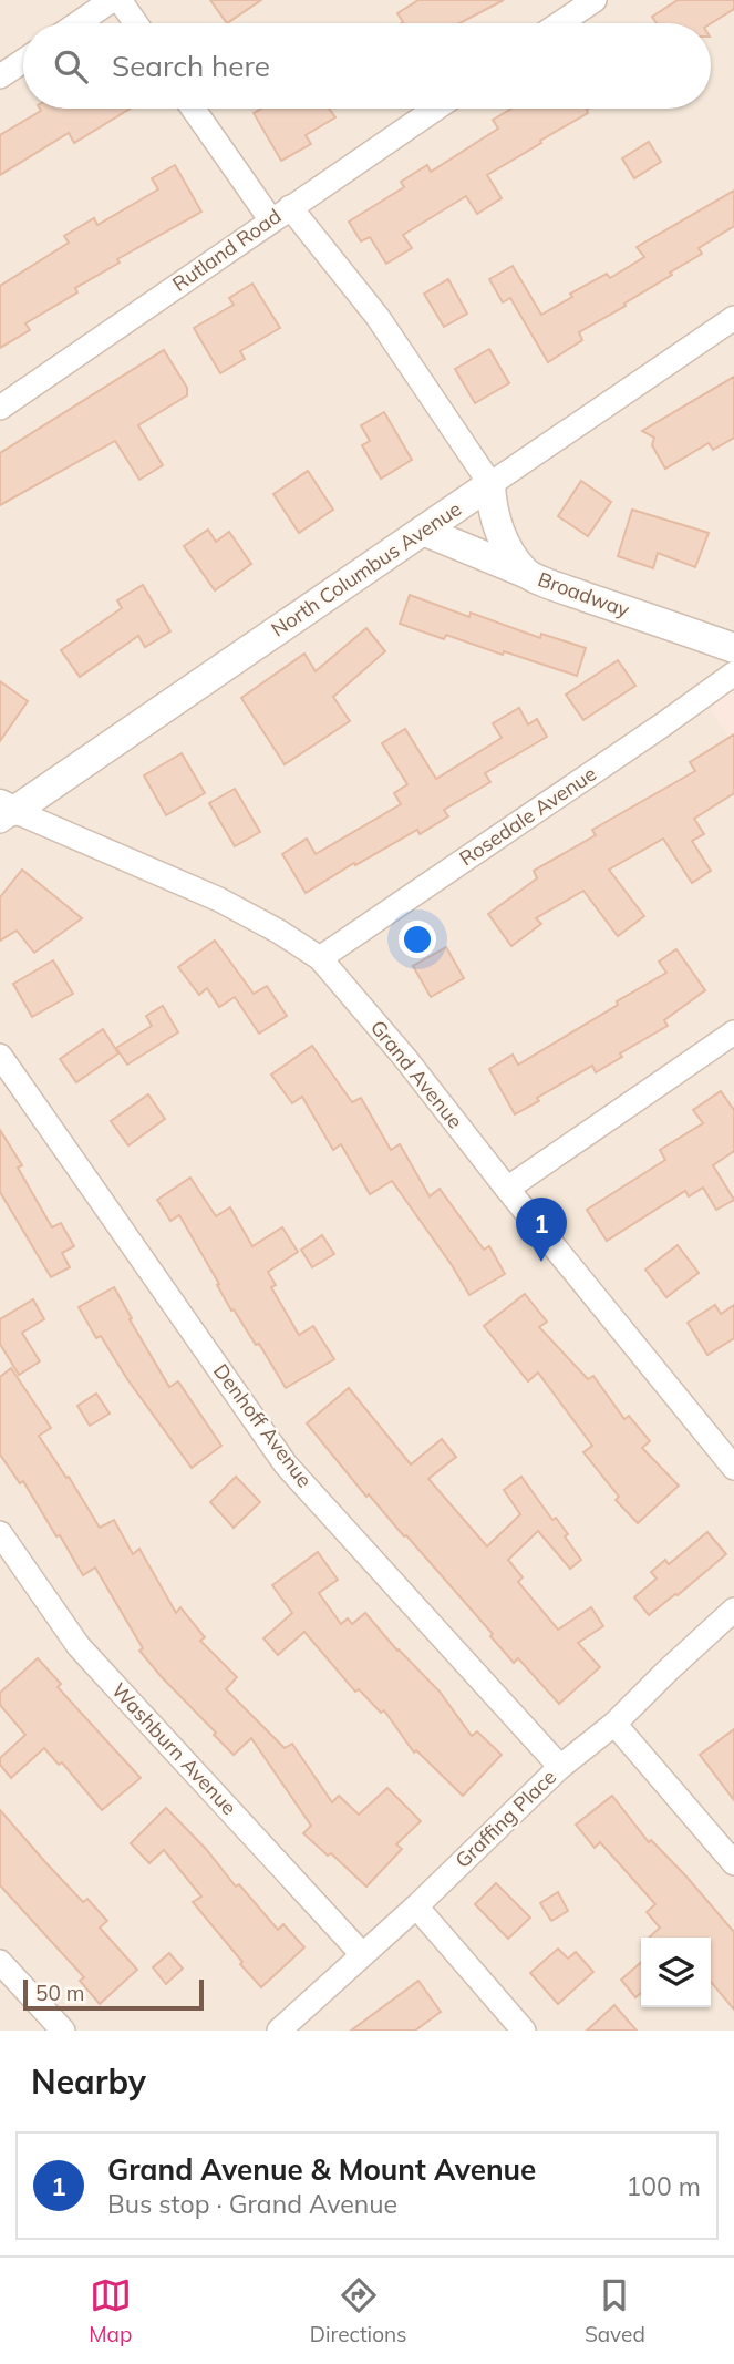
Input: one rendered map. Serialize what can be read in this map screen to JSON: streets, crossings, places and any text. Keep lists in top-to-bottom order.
{
  "streets": {
    "street": [
      "Rutland Road",
      "North Columbus Avenue",
      "Broadway",
      "Rosedale Avenue",
      "Grand Avenue",
      "Denhoff Avenue",
      "Washburn Avenue",
      "Graffing Place"
    ]
  },
  "crossings": [
    ["North Columbus Avenue", "Broadway"],
    ["North Columbus Avenue", "Grand Avenue"],
    ["Rosedale Avenue", "Grand Avenue"],
    ["Denhoff Avenue", "Graffing Place"],
    ["Washburn Avenue", "Graffing Place"]
  ],
  "scale_bar": "50 m",
  "page": {
    "search": "Search here",
    "pins": "1",
    "scale": "50 m",
    "heading": "Nearby",
    "list": [
      {
        "mark": "1",
        "name": "Grand Avenue & Mount Avenue",
        "note": "Bus stop · Grand Avenue",
        "value": "100 m"
      }
    ],
    "nav": ["Map", "Directions", "Saved"]
  }
}
